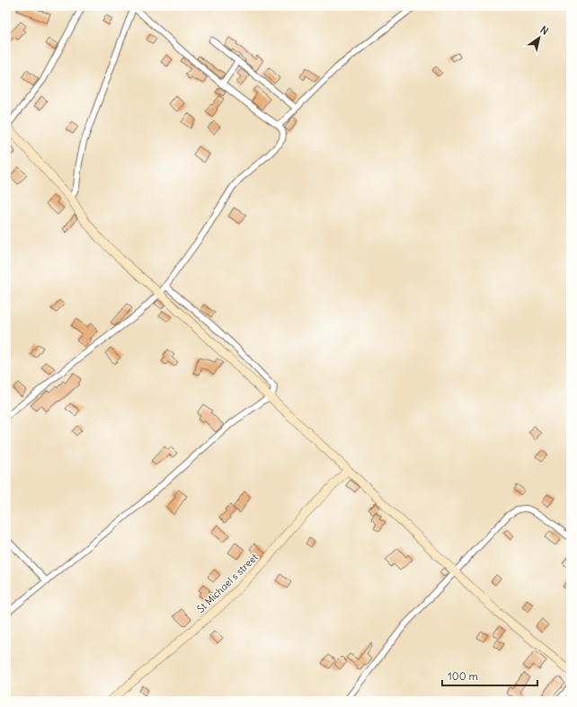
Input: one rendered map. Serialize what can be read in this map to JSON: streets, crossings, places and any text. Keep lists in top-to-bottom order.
{
  "streets": {
    "street": ["St Michael s street"]
  },
  "scale_bar": "100 m",
  "north": "top right"
}
